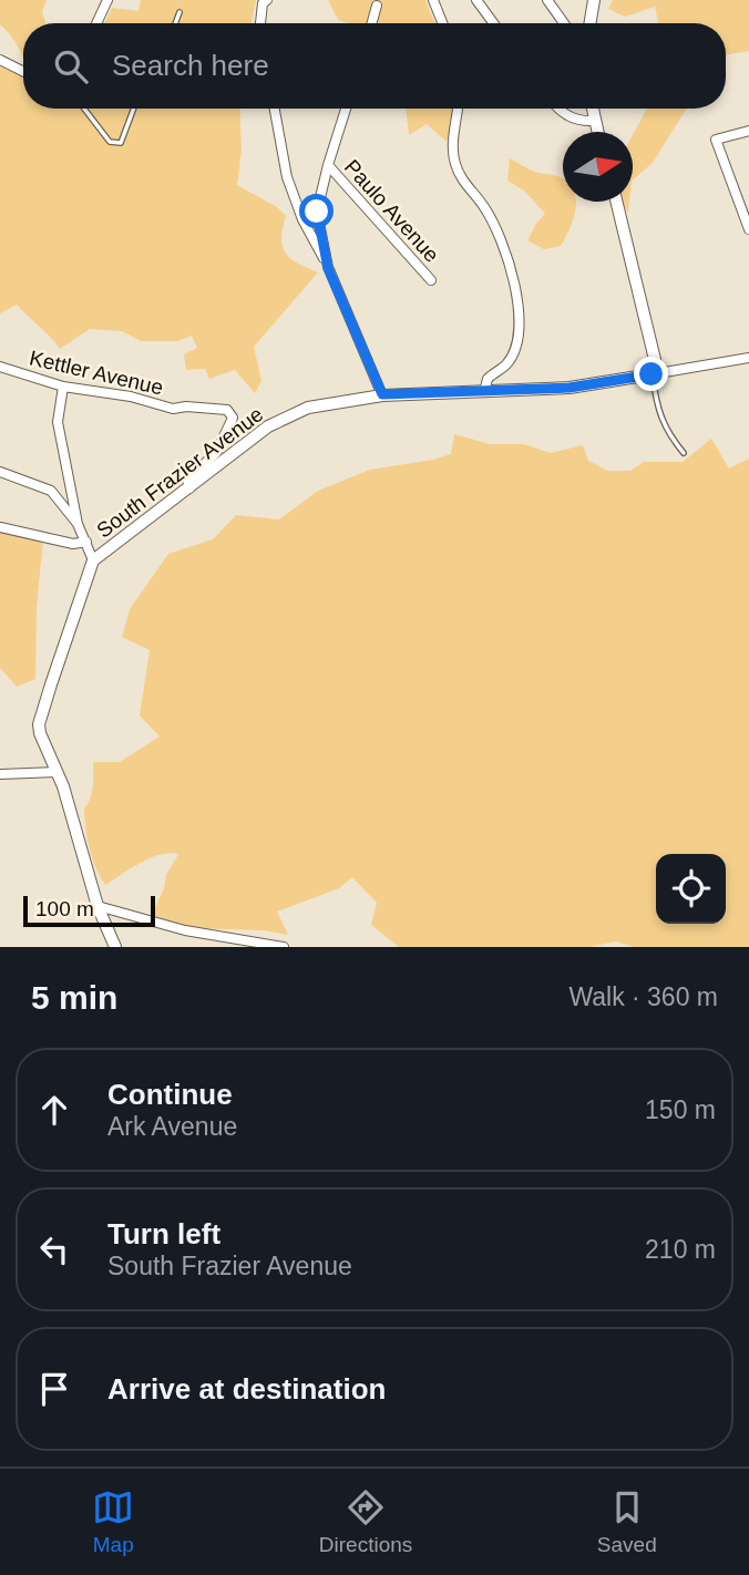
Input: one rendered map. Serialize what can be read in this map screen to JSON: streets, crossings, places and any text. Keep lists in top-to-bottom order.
{
  "streets": {
    "street": ["Paulo Avenue", "Kettler Avenue", "South Frazier Avenue"]
  },
  "crossings": [
    ["Kettler Avenue", "South Frazier Avenue"]
  ],
  "scale_bar": "100 m",
  "north": "right",
  "page": {
    "search": "Search here",
    "scale": "100 m",
    "heading": ["5 min", "Walk · 360 m"],
    "list": [
      ["Continue", "Ark Avenue", "150 m"],
      ["Turn left", "South Frazier Avenue", "210 m"],
      "Arrive at destination"
    ],
    "nav": ["Map", "Directions", "Saved"]
  }
}
